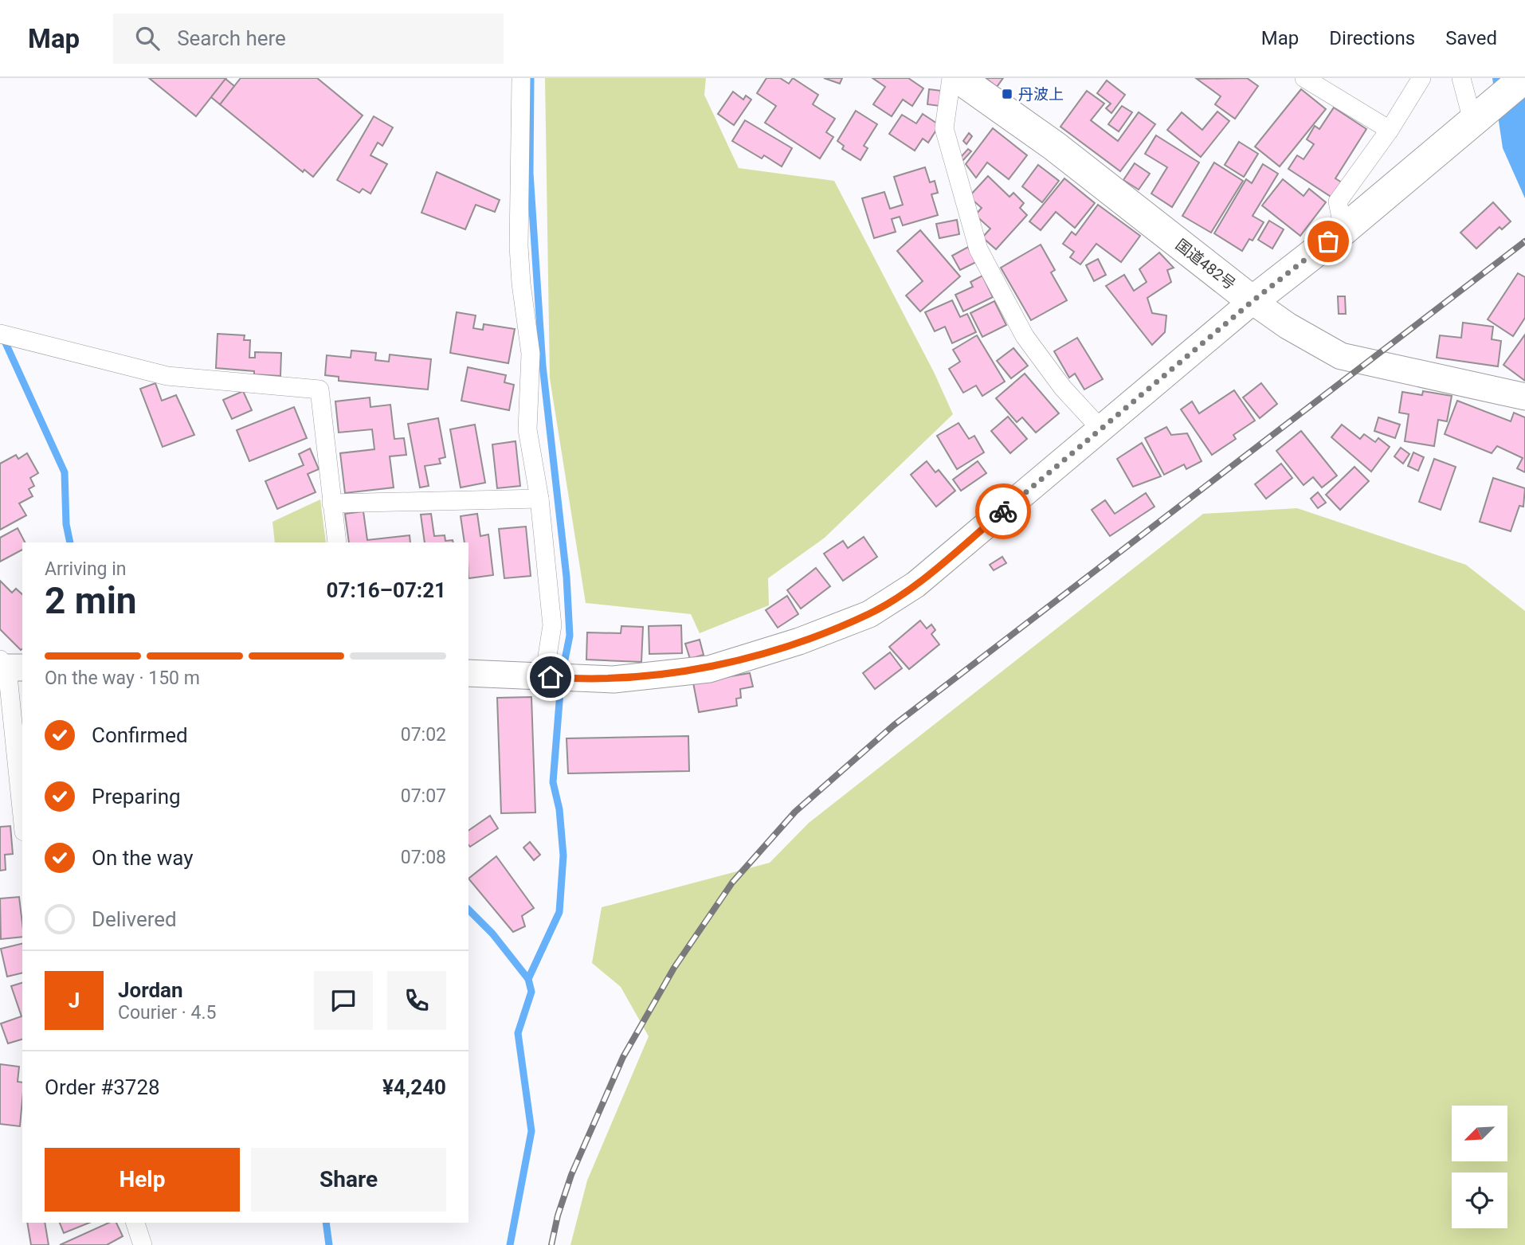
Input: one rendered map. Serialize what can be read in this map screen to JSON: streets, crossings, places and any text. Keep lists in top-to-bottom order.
{
  "streets": {
    "highway": ["国道482号"]
  },
  "places": {
    "transit": ["丹波上"]
  },
  "north": "bottom left",
  "page": {
    "header": "Map",
    "search": "Search here",
    "nav": ["Map", "Directions", "Saved"],
    "heading": ["2 min", "Arriving in", "07:16–07:21"],
    "panel": [
      "Jordan",
      "Courier · 4.5",
      "Order #3728",
      "¥4,240"
    ],
    "bar": "On the way · 150 m",
    "list": [
      ["Confirmed", "07:02"],
      ["Preparing", "07:07"],
      ["On the way", "07:08"],
      "Delivered"
    ],
    "round": "J",
    "buttons": ["Help", "Share"]
  }
}
